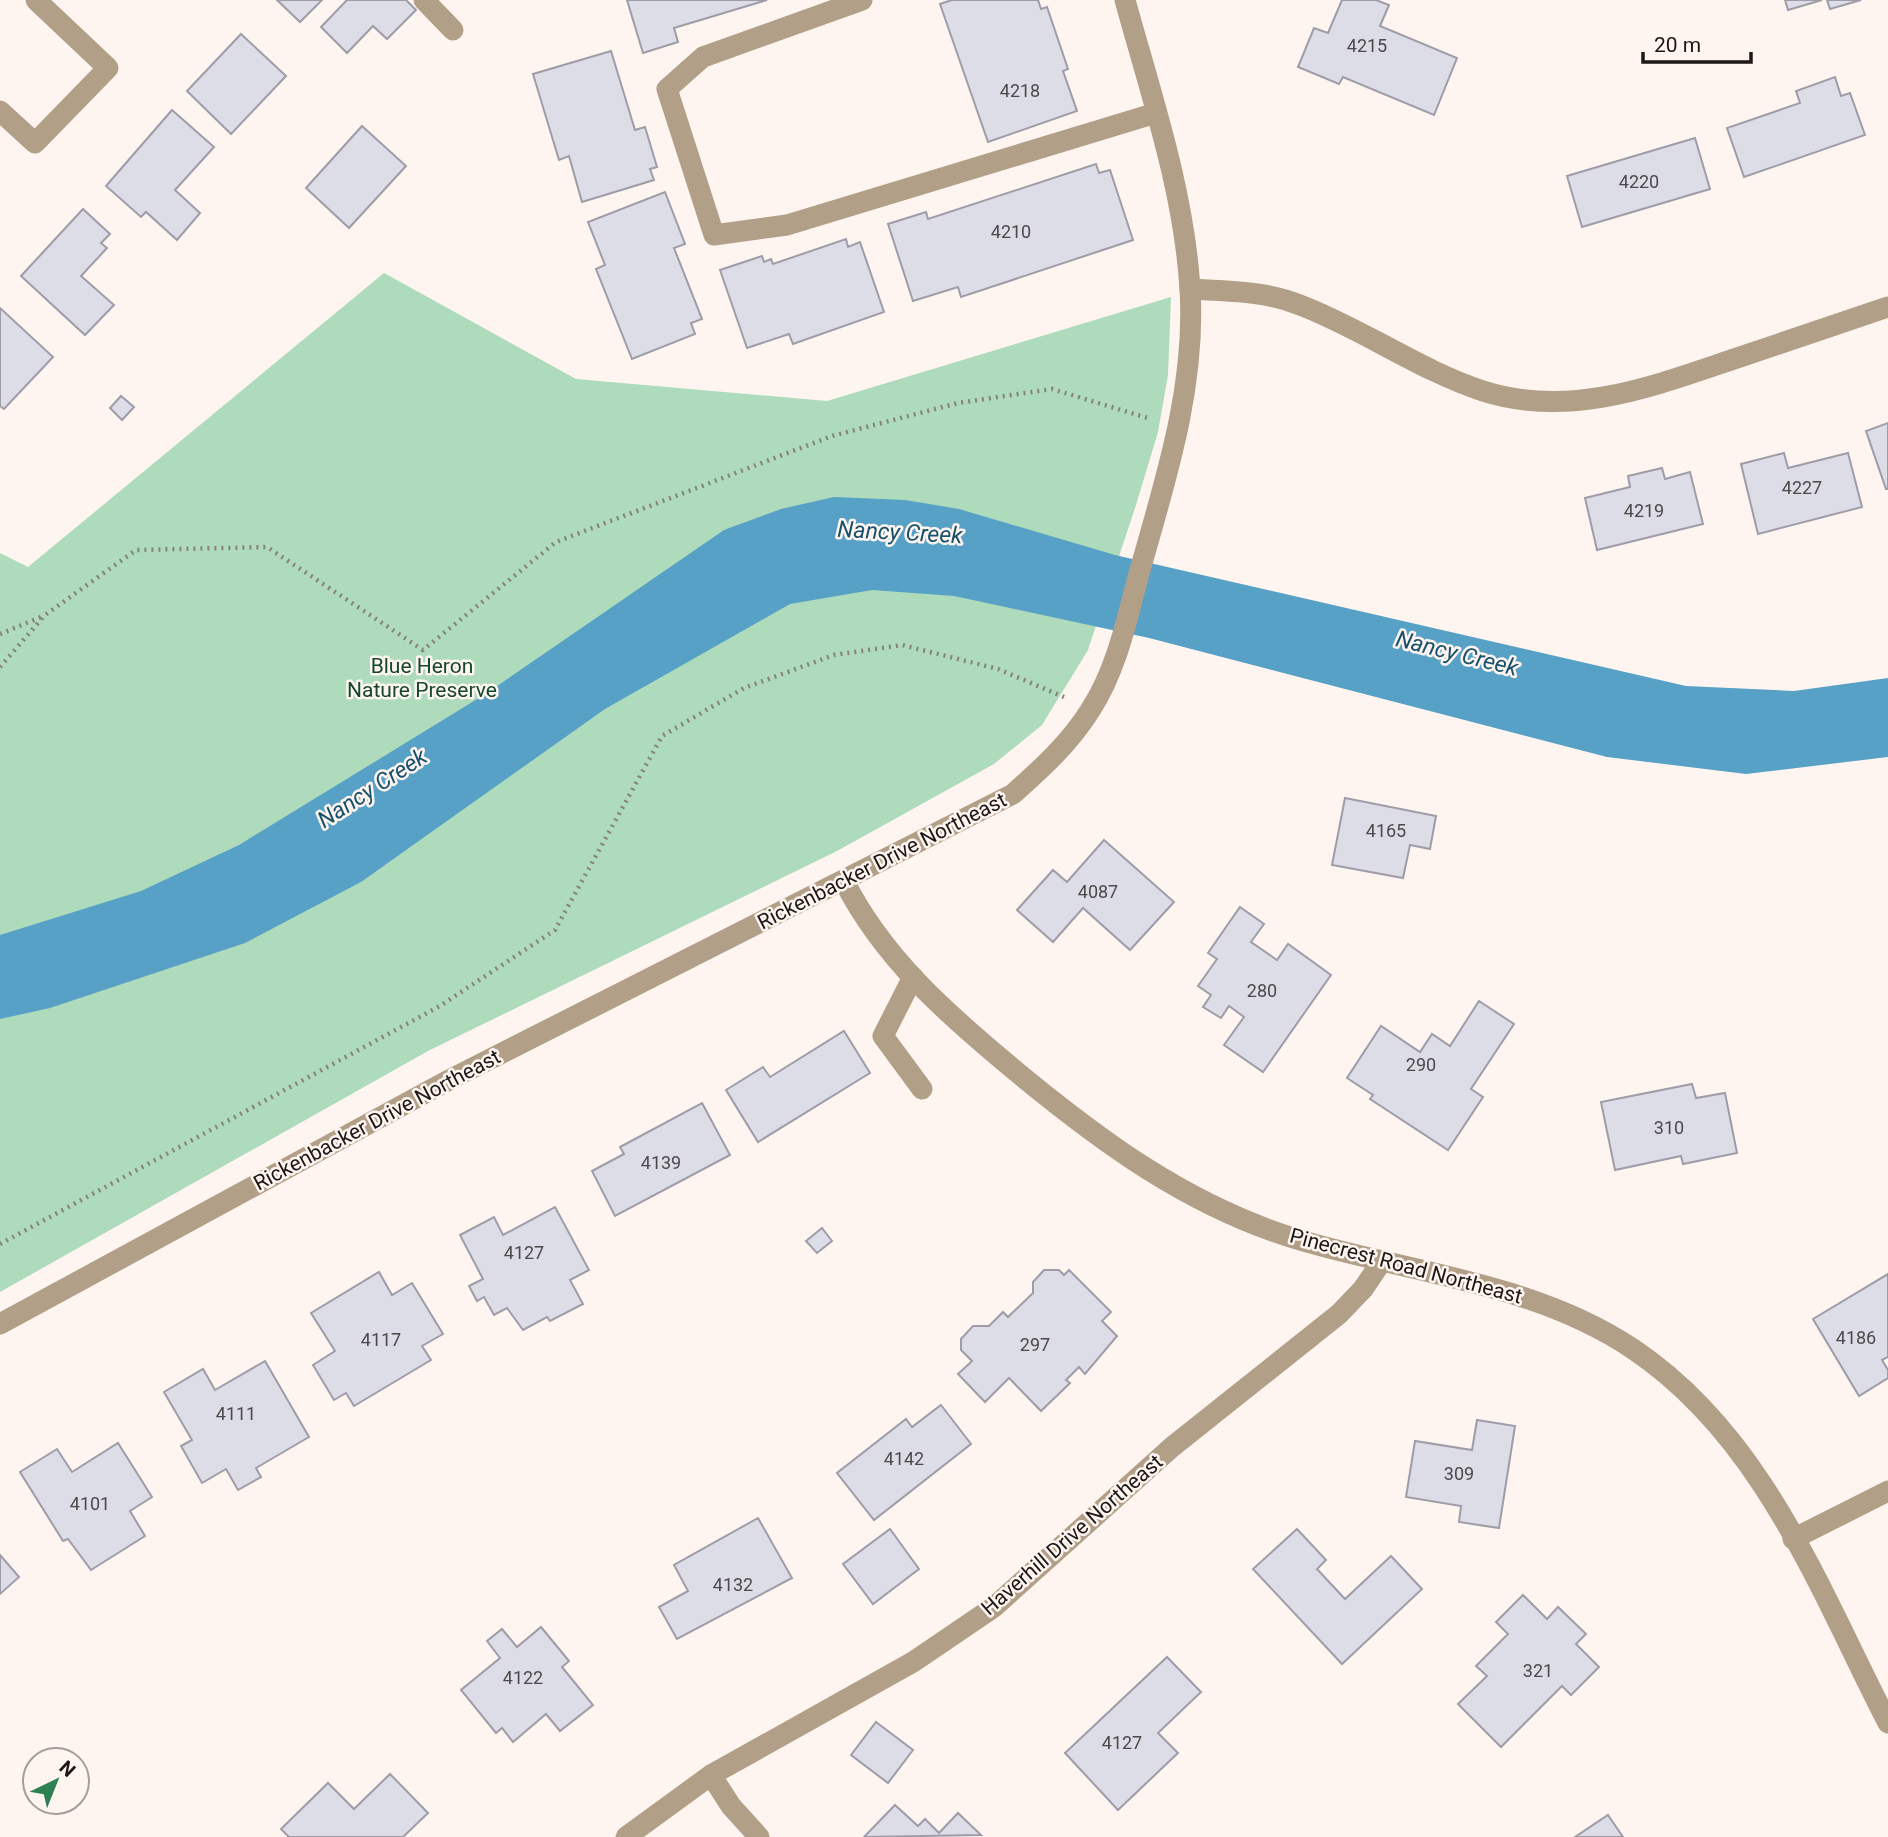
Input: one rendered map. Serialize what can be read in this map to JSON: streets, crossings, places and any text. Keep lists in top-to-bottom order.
{
  "streets": {
    "street": ["Rickenbacker Drive Northeast", "Pinecrest Road Northeast", "Haverhill Drive Northeast"]
  },
  "crossings": [
    ["Rickenbacker Drive Northeast", "Pinecrest Road Northeast"],
    ["Pinecrest Road Northeast", "Haverhill Drive Northeast"]
  ],
  "water": ["Nancy Creek"],
  "parks": ["Blue Heron Nature Preserve"],
  "house_numbers": [
    "4215",
    "4218",
    "4220",
    "4210",
    "4227",
    "4219",
    "4165",
    "4087",
    "280",
    "290",
    "310",
    "4139",
    "4127",
    "4186",
    "4117",
    "297",
    "4111",
    "4142",
    "309",
    "4101",
    "4132",
    "321",
    "4122",
    "4127"
  ],
  "scale_bar": "20 m",
  "north": "top right"
}
